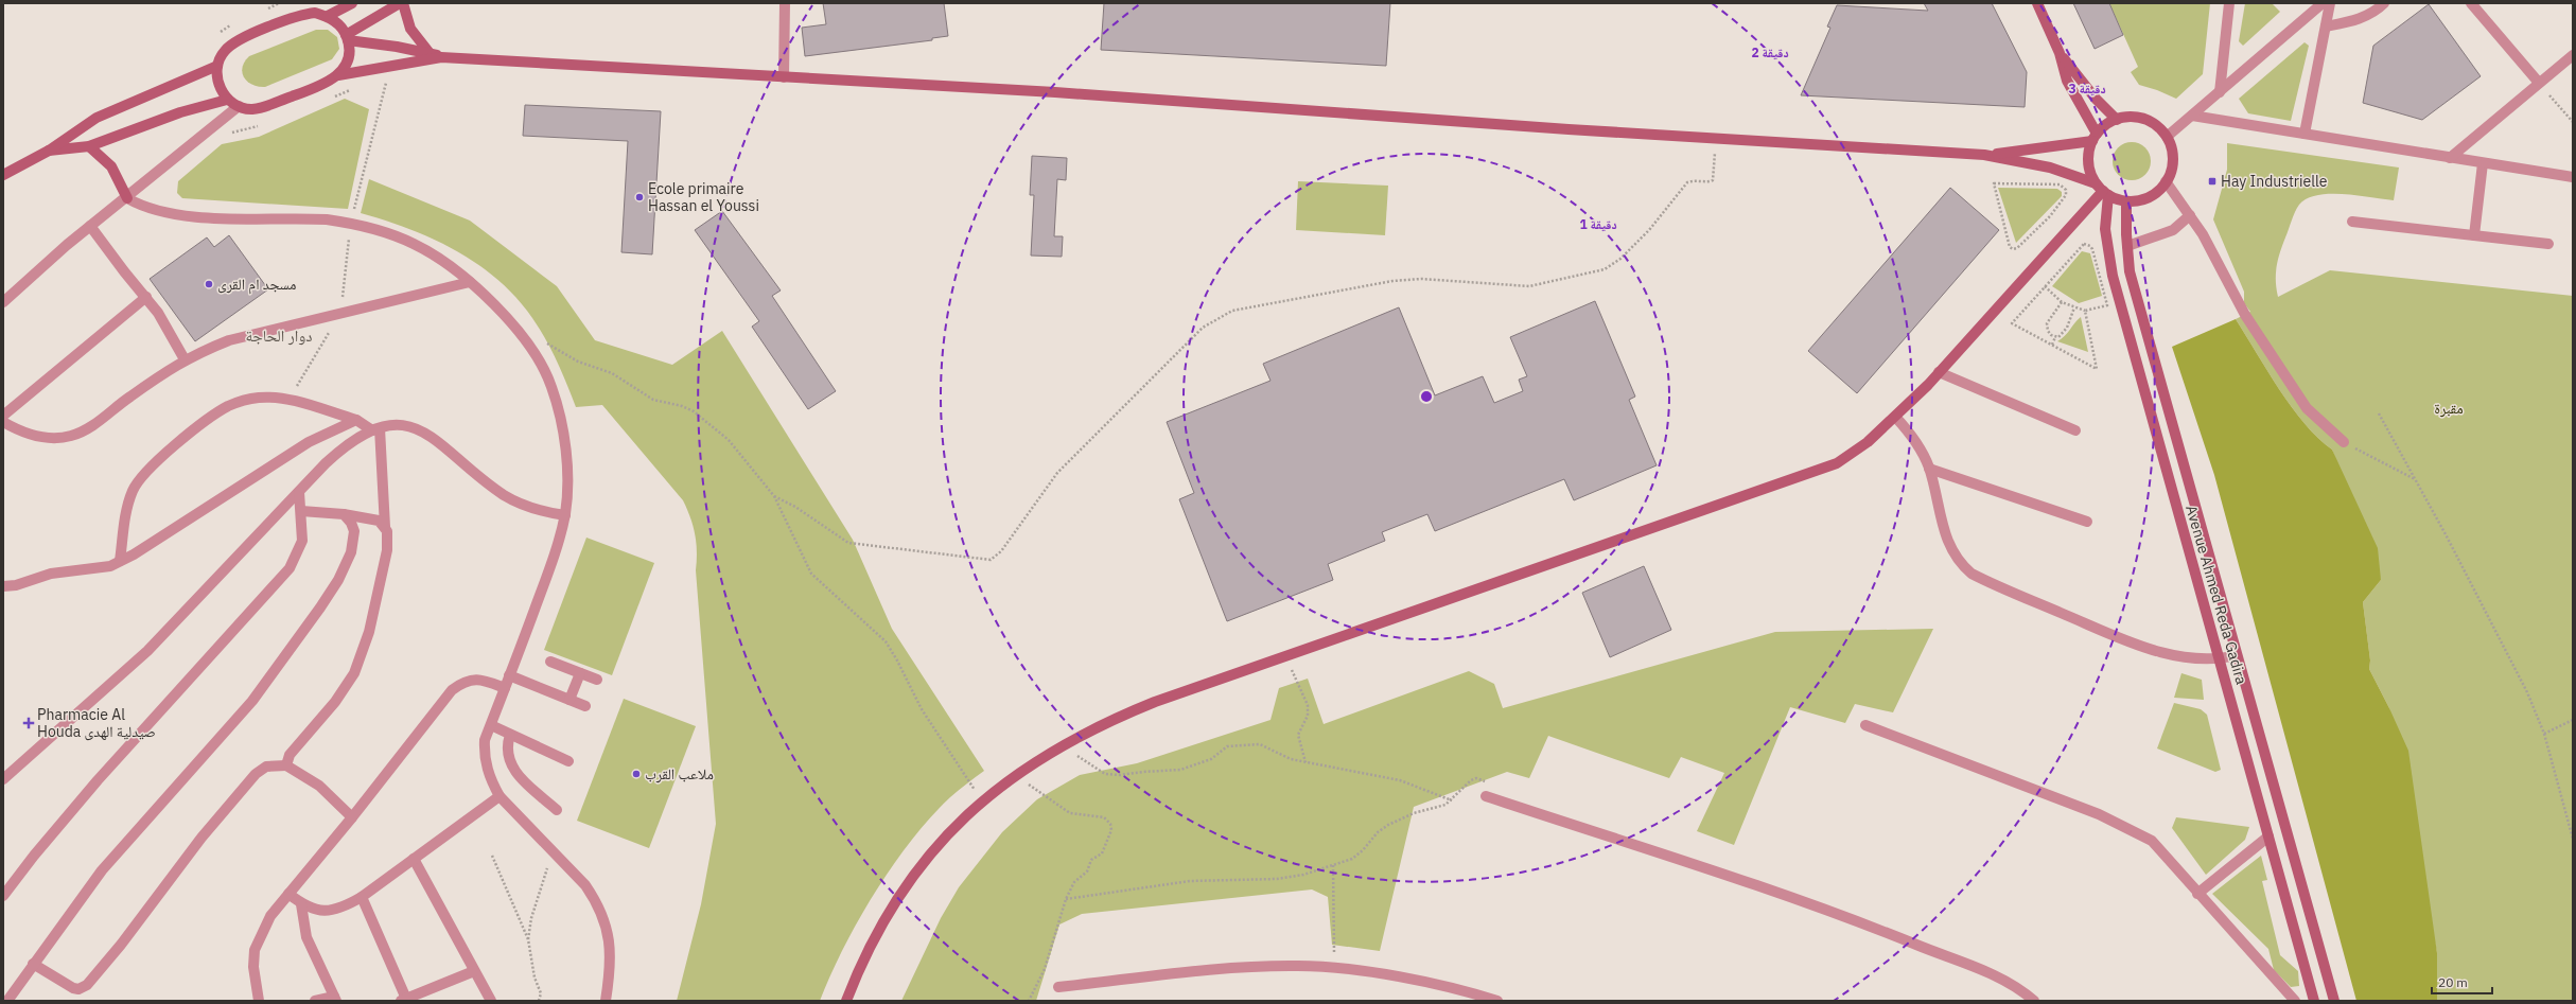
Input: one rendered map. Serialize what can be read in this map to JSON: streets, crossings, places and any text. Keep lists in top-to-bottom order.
{
  "streets": {
    "street": ["Avenue Ahmed Reda Gadira"]
  },
  "districts": ["دوار الحاجة"],
  "parks": ["مقبرة"],
  "places": {
    "transit": ["Hay Industrielle"],
    "other": ["Ecole primaire Hassan el Youssi", "مسجد ام القرى", "ملاعب القرب"],
    "health": ["Pharmacie Al Houda صيدلية الهدى"]
  },
  "scale_bar": "20 m",
  "rings": ["2 دقيقة", "3 دقيقة", "1 دقيقة"]
}
